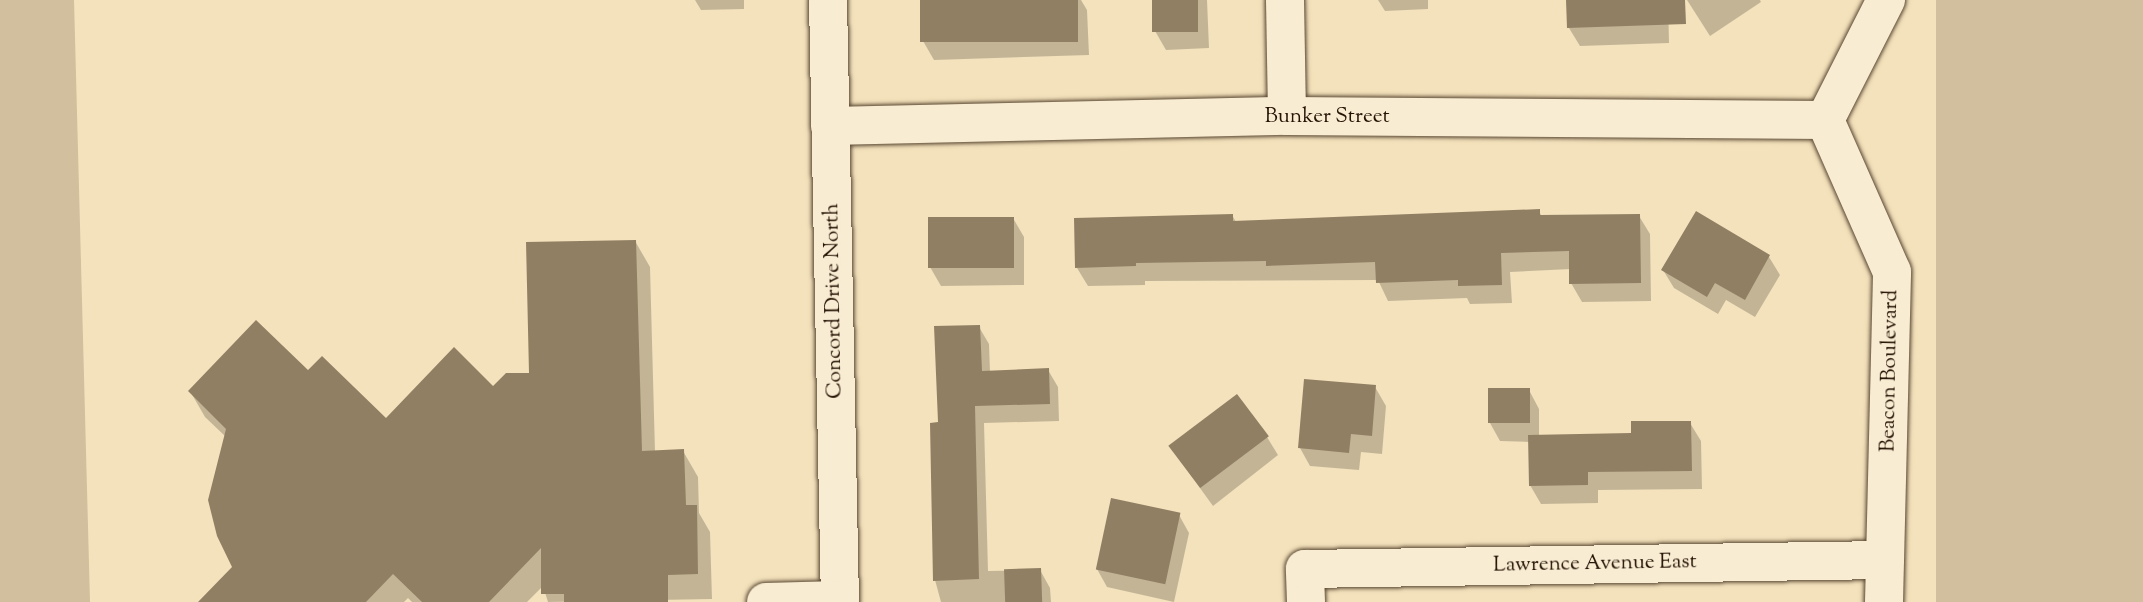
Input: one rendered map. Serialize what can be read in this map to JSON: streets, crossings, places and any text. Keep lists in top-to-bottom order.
{
  "streets": {
    "street": [
      "Bunker Street",
      "Concord Drive North",
      "Beacon Boulevard",
      "Lawrence Avenue East"
    ]
  },
  "crossings": [
    ["Bunker Street", "Concord Drive North"],
    ["Bunker Street", "Beacon Boulevard"],
    ["Beacon Boulevard", "Lawrence Avenue East"]
  ]
}
